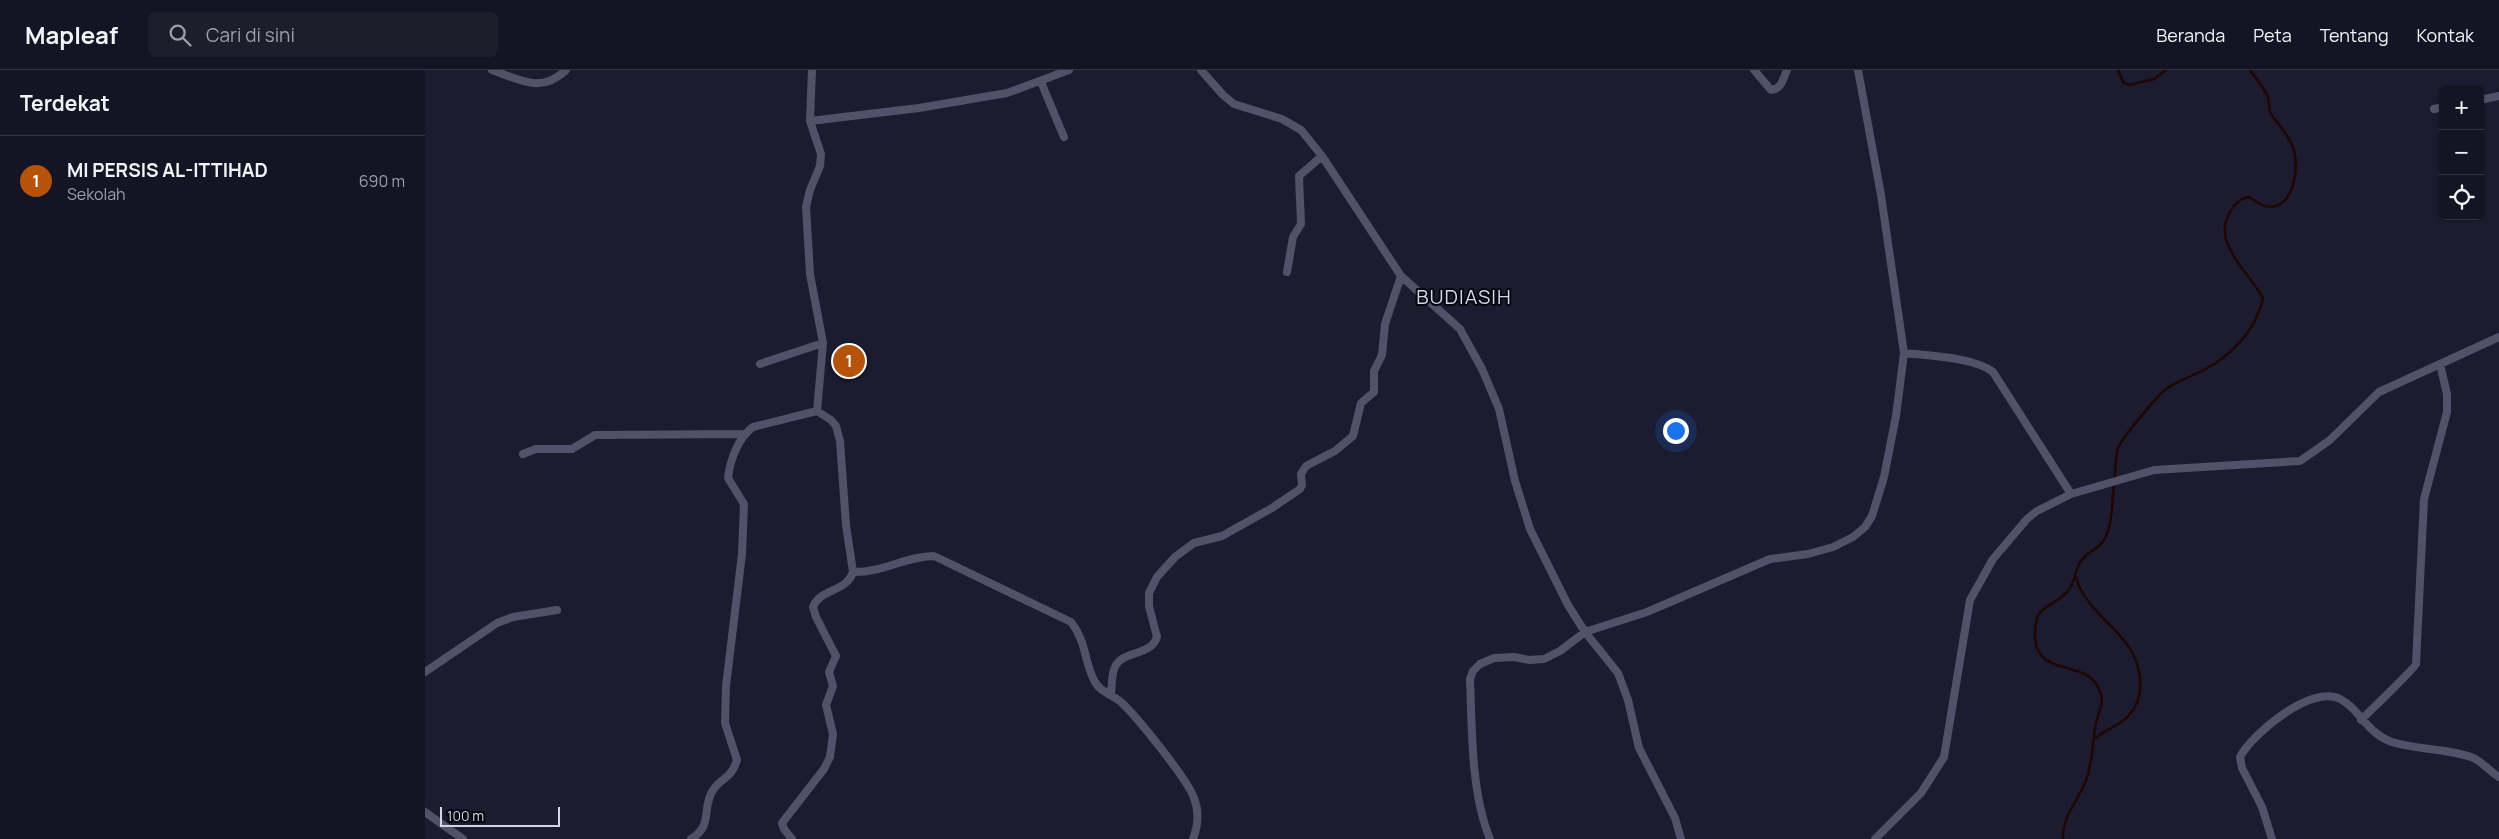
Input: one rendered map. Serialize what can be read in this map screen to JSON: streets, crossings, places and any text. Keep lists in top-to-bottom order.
{
  "districts": ["BUDIASIH"],
  "scale_bar": "100 m",
  "page": {
    "header": "Mapleaf",
    "search": "Cari di sini",
    "nav": [
      "Beranda",
      "Peta",
      "Tentang",
      "Kontak"
    ],
    "heading": "Terdekat",
    "map_buttons": ["+", "−"],
    "list": [
      {
        "mark": "1",
        "name": "MI PERSIS AL-ITTIHAD",
        "note": "Sekolah",
        "value": "690 m"
      }
    ],
    "pins": "1",
    "scale": "100 m"
  }
}
